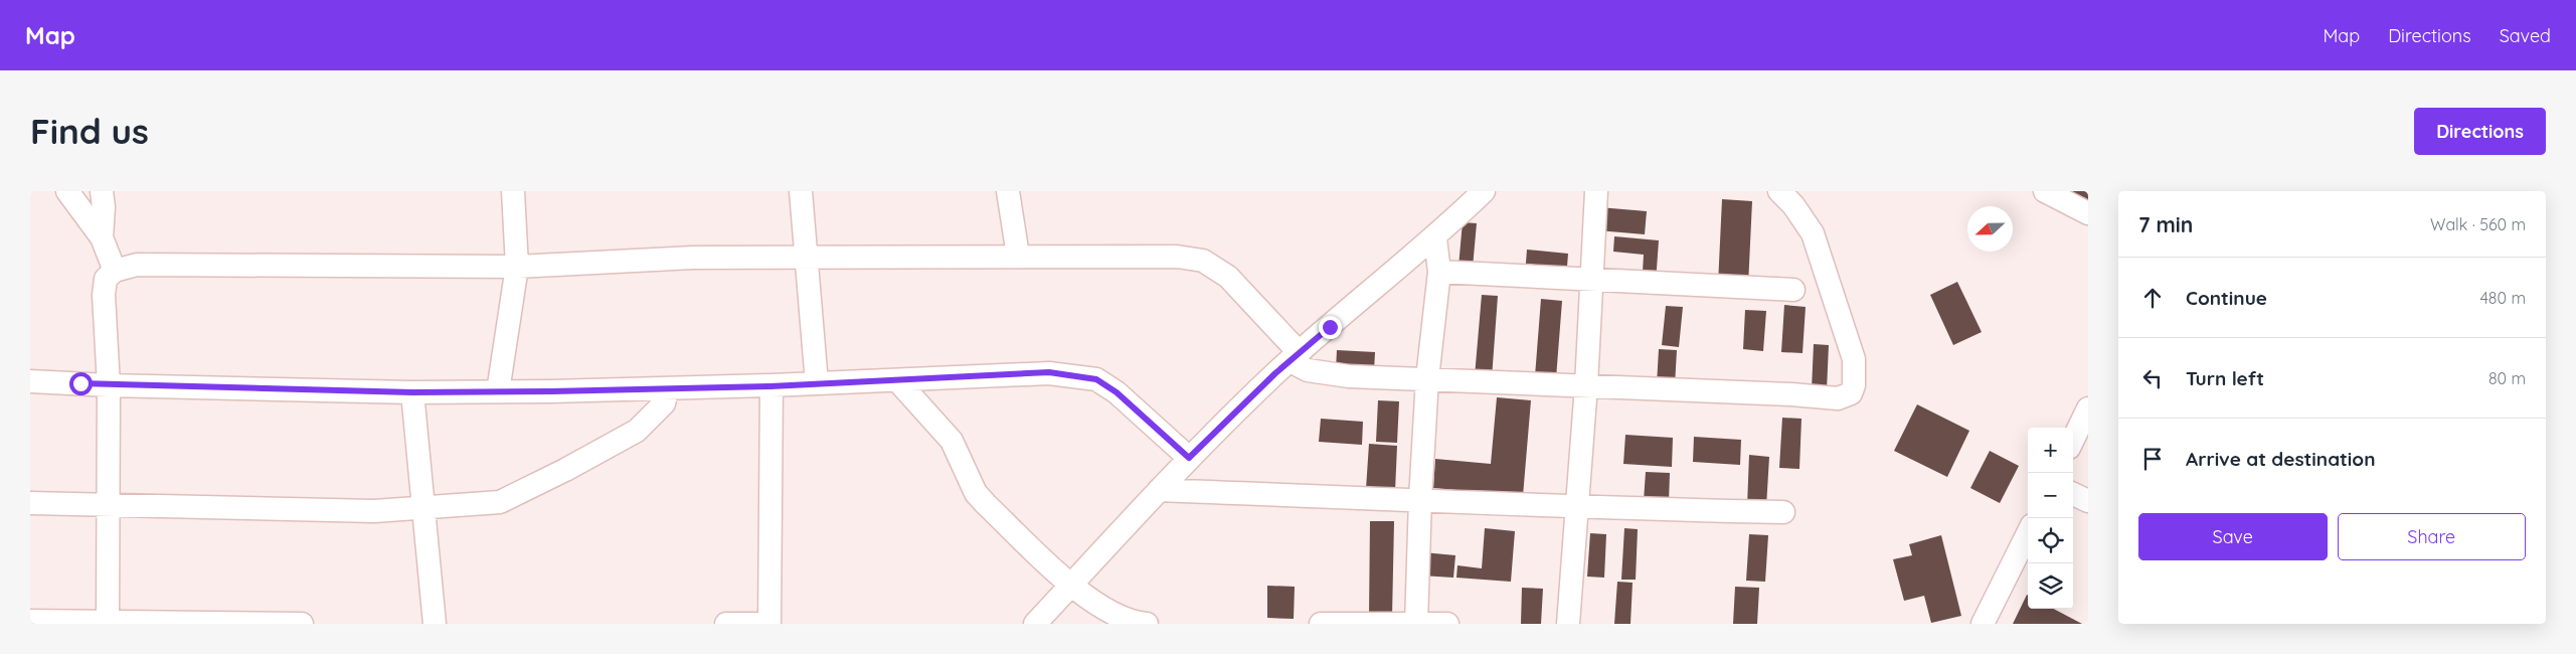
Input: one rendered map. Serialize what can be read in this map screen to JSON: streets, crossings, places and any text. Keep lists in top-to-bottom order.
{
  "north": "left",
  "page": {
    "header": "Map",
    "nav": ["Map", "Directions", "Saved"],
    "buttons": [
      "Directions",
      ["Save", "Share"]
    ],
    "title": "Find us",
    "heading": ["7 min", "Walk · 560 m"],
    "list": [
      ["Continue", "480 m"],
      ["Turn left", "80 m"],
      "Arrive at destination"
    ],
    "map_buttons": ["+", "−"]
  }
}
